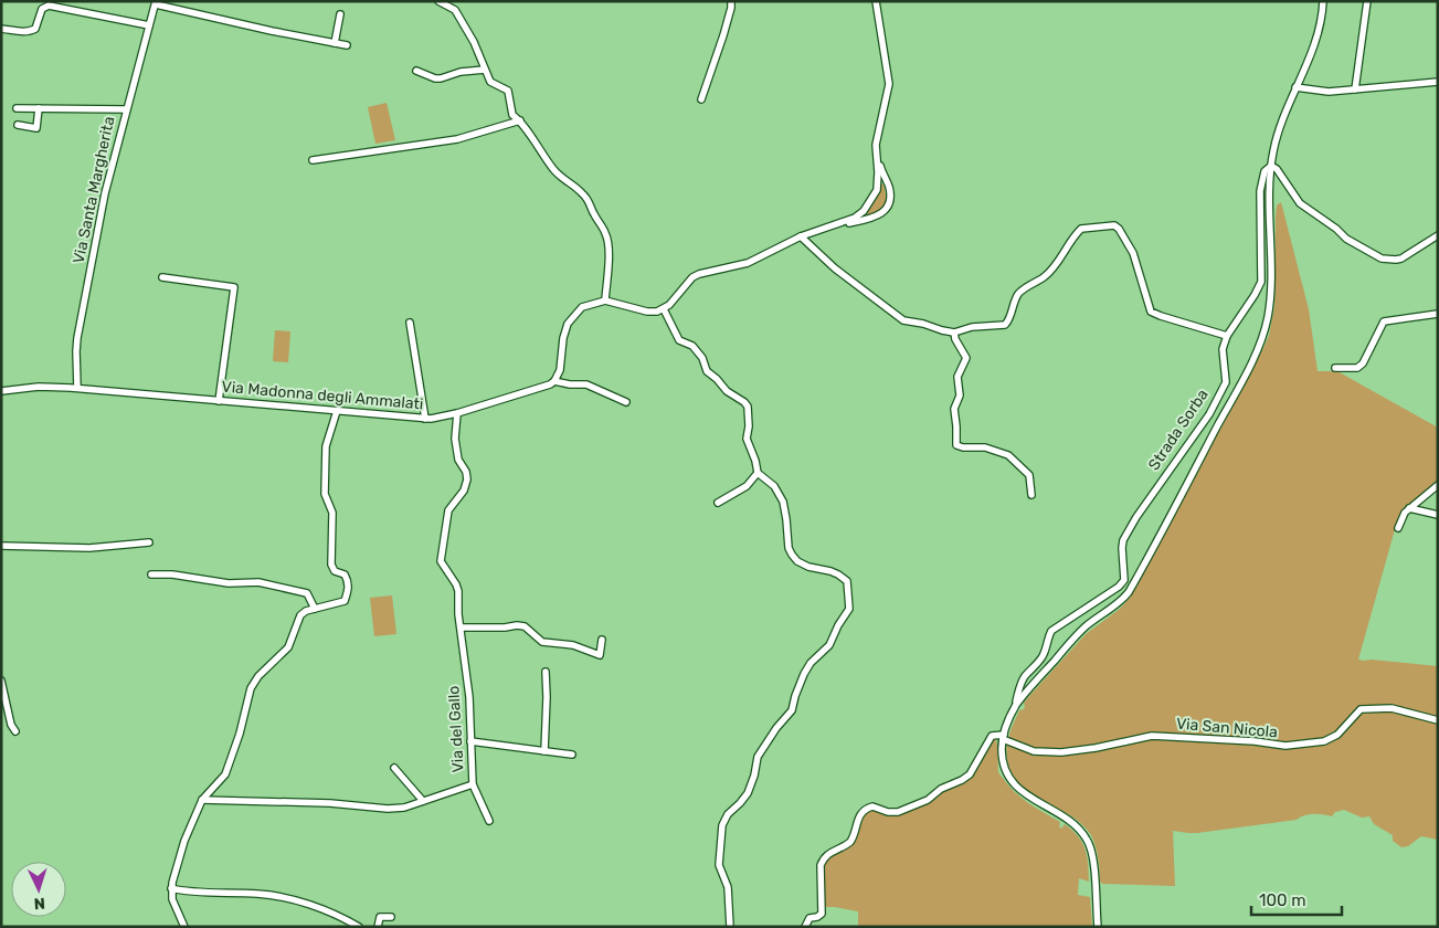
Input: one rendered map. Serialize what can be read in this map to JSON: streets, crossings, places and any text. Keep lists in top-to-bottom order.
{
  "streets": {
    "street": [
      "Via Santa Margherita",
      "Via Madonna degli Ammalati",
      "Strada Sorba",
      "Via San Nicola",
      "Via del Gallo"
    ]
  },
  "crossings": [
    ["Via Santa Margherita", "Via Madonna degli Ammalati"],
    ["Via Madonna degli Ammalati", "Via del Gallo"]
  ],
  "scale_bar": "100 m",
  "north": "bottom"
}
